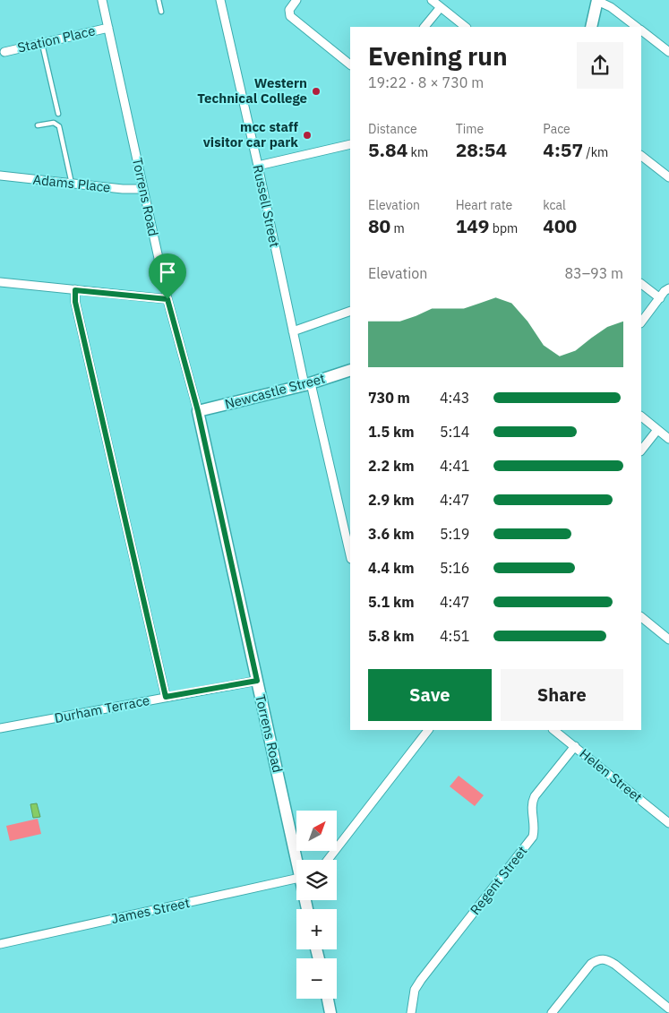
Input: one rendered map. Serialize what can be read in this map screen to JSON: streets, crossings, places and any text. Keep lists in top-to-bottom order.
{
  "streets": {
    "street": [
      "Station Place",
      "Adams Place",
      "Torrens Road",
      "Russell Street",
      "Newcastle Street",
      "Durham Terrace",
      "Helen Street",
      "Regent Street",
      "James Street"
    ]
  },
  "crossings": [
    ["Station Place", "Torrens Road"],
    ["Adams Place", "Torrens Road"],
    ["Torrens Road", "Newcastle Street"],
    ["Torrens Road", "Durham Terrace"],
    ["Russell Street", "Newcastle Street"],
    ["Helen Street", "Regent Street"]
  ],
  "places": ["Western Technical College", "mcc staff visitor car park"],
  "north": "top right",
  "page": {
    "heading": ["Evening run", "19:22 · 8 × 730 m"],
    "stats": [
      ["Distance", "5.84 km"],
      ["Time", "28:54"],
      ["Pace", "4:57 /km"],
      ["Elevation", "80 m"],
      ["Heart rate", "149 bpm"],
      ["kcal", "400"]
    ],
    "chart": ["Elevation", "83–93 m"],
    "list": [
      {
        "name": "730 m",
        "note": "4:43"
      },
      {
        "name": "1.5 km",
        "note": "5:14"
      },
      {
        "name": "2.2 km",
        "note": "4:41"
      },
      {
        "name": "2.9 km",
        "note": "4:47"
      },
      {
        "name": "3.6 km",
        "note": "5:19"
      },
      {
        "name": "4.4 km",
        "note": "5:16"
      },
      {
        "name": "5.1 km",
        "note": "4:47"
      },
      {
        "name": "5.8 km",
        "note": "4:51"
      }
    ],
    "buttons": ["Save", "Share"],
    "map_buttons": ["+", "−"]
  }
}
